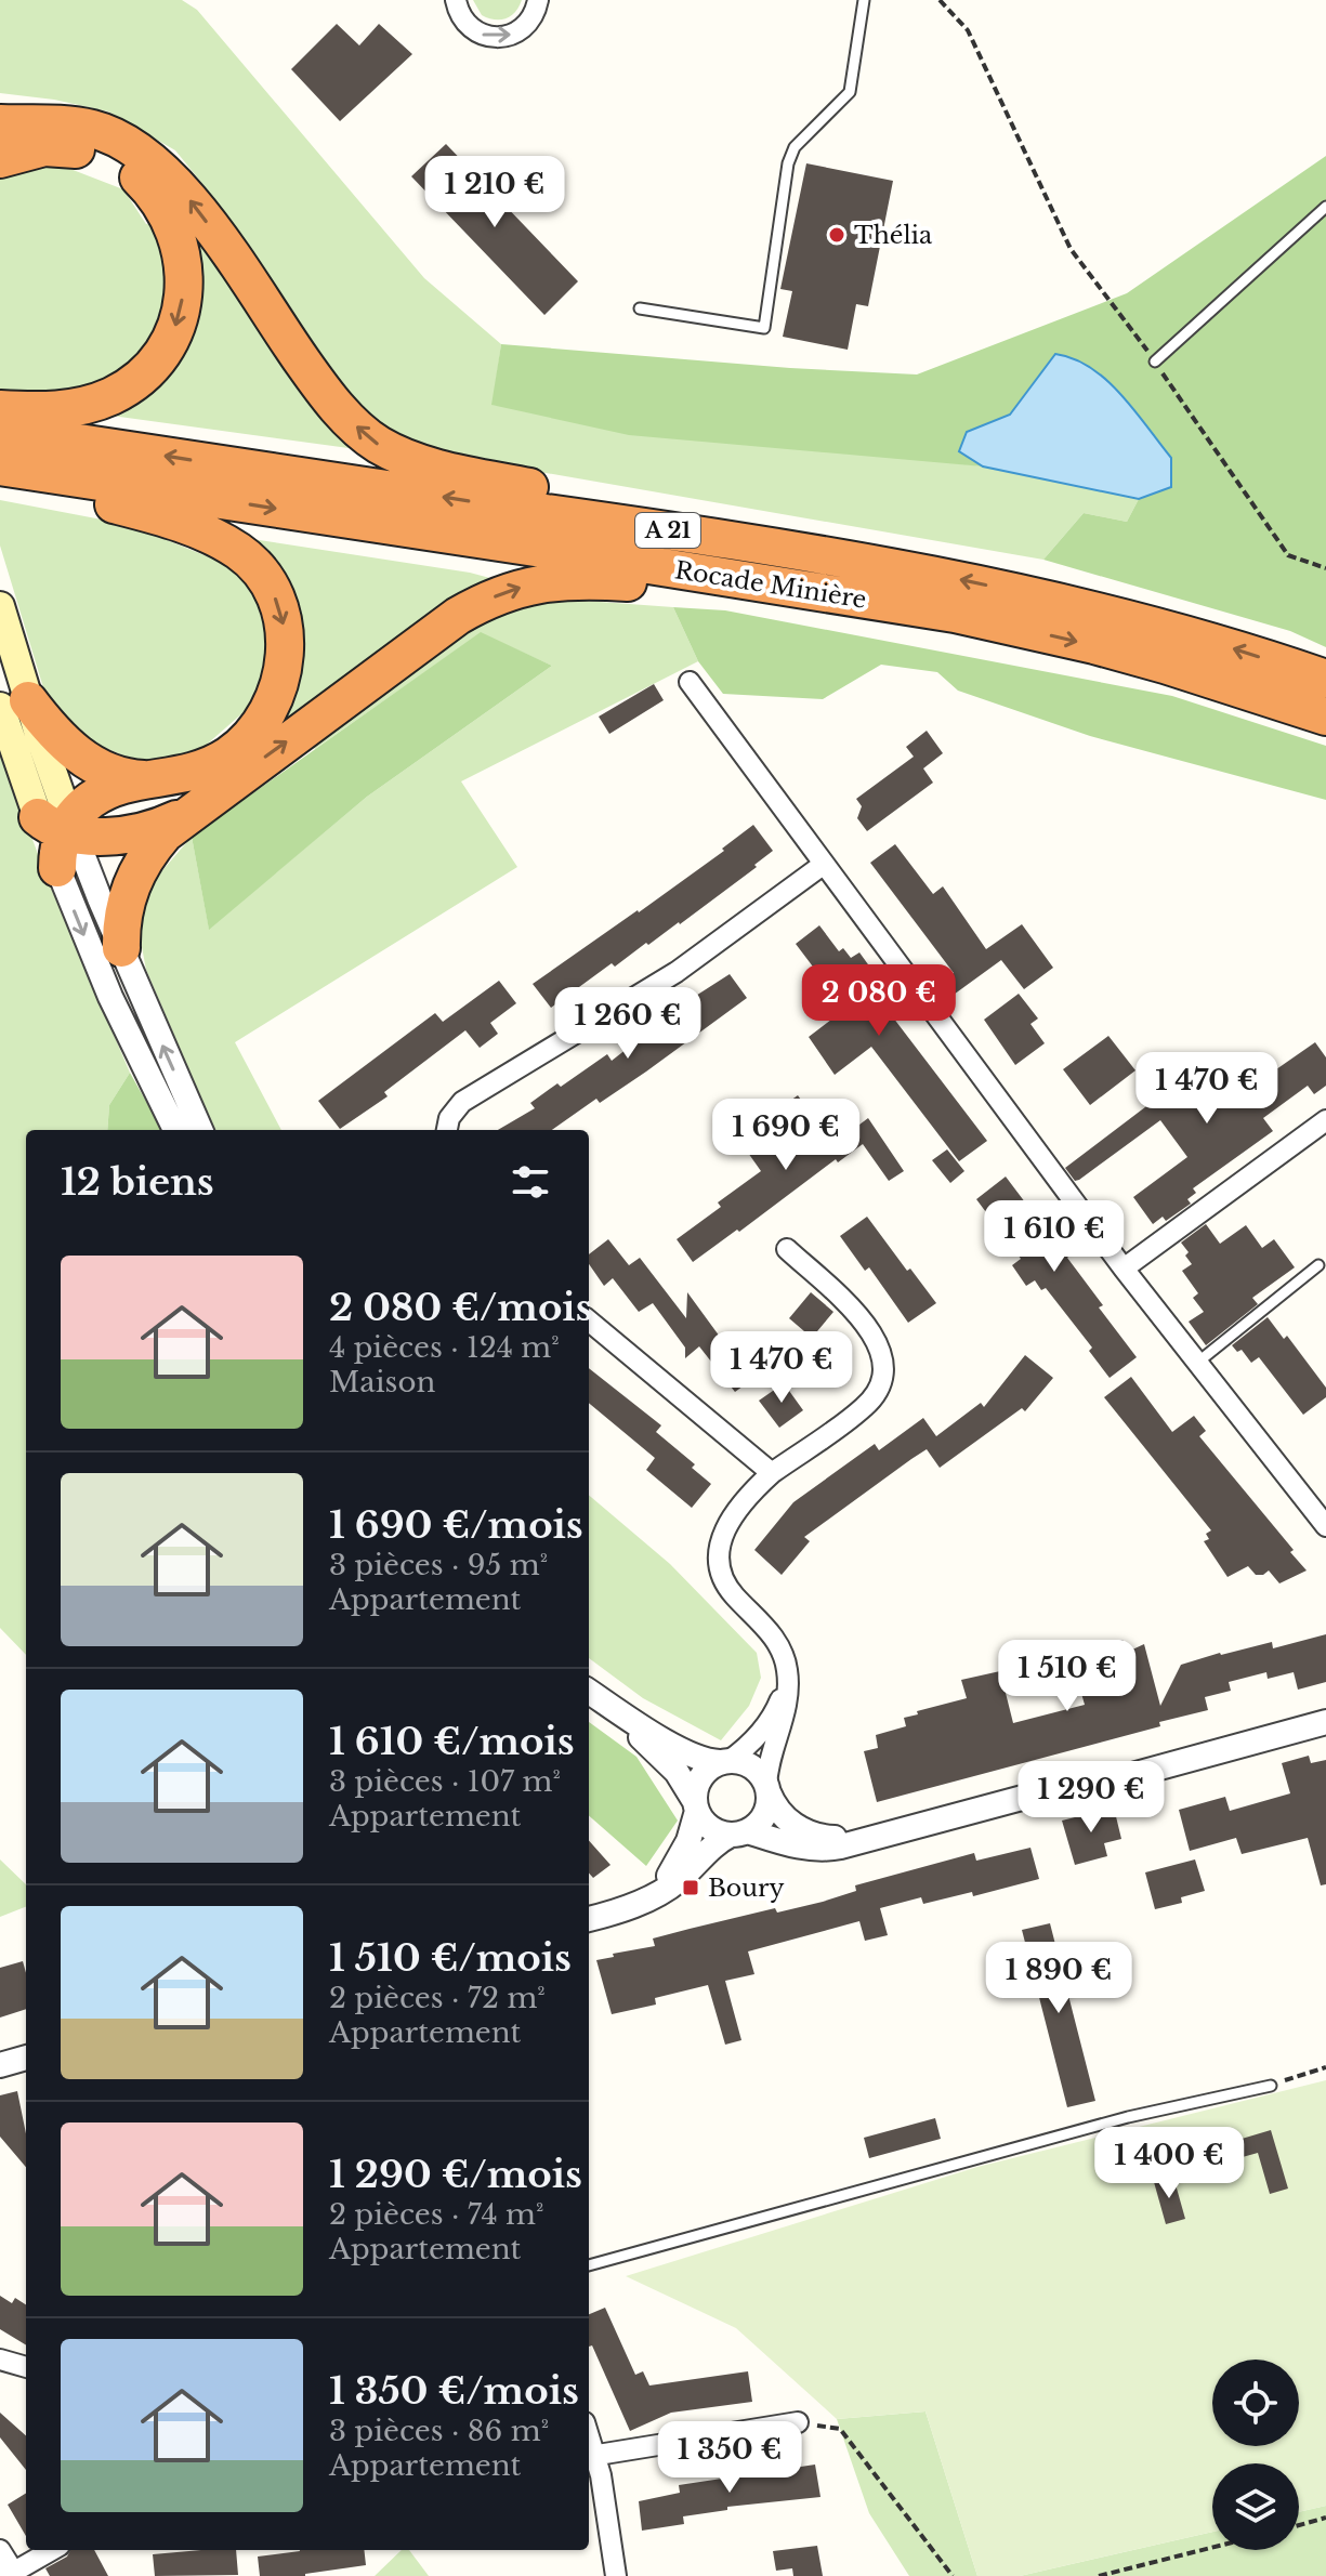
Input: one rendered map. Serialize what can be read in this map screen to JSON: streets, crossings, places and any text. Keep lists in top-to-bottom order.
{
  "streets": {
    "highway": ["A 21", "Rocade Minière"]
  },
  "places": {
    "other": ["Thélia"],
    "transit": ["Boury"]
  },
  "page": {
    "price": [
      "1 210 €",
      "2 080 €",
      "1 260 €",
      "1 470 €",
      "1 690 €",
      "1 610 €",
      "1 470 €",
      "1 510 €",
      "1 290 €",
      "1 890 €",
      "1 400 €",
      "1 350 €"
    ],
    "heading": "12 biens",
    "list": [
      {
        "name": "2 080 €/mois",
        "note": "4 pièces · 124 m² · Maison"
      },
      {
        "name": "1 690 €/mois",
        "note": "3 pièces · 95 m² · Appartement"
      },
      {
        "name": "1 610 €/mois",
        "note": "3 pièces · 107 m² · Appartement"
      },
      {
        "name": "1 510 €/mois",
        "note": "2 pièces · 72 m² · Appartement"
      },
      {
        "name": "1 290 €/mois",
        "note": "2 pièces · 74 m² · Appartement"
      },
      {
        "name": "1 350 €/mois",
        "note": "3 pièces · 86 m² · Appartement"
      }
    ]
  }
}
